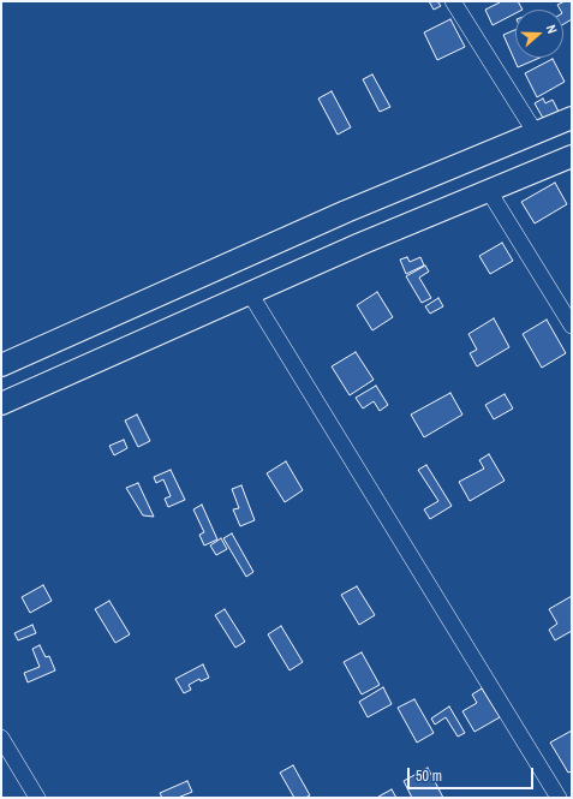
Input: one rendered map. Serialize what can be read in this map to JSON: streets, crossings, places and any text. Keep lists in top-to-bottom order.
{
  "scale_bar": "50 m",
  "north": "right"
}
